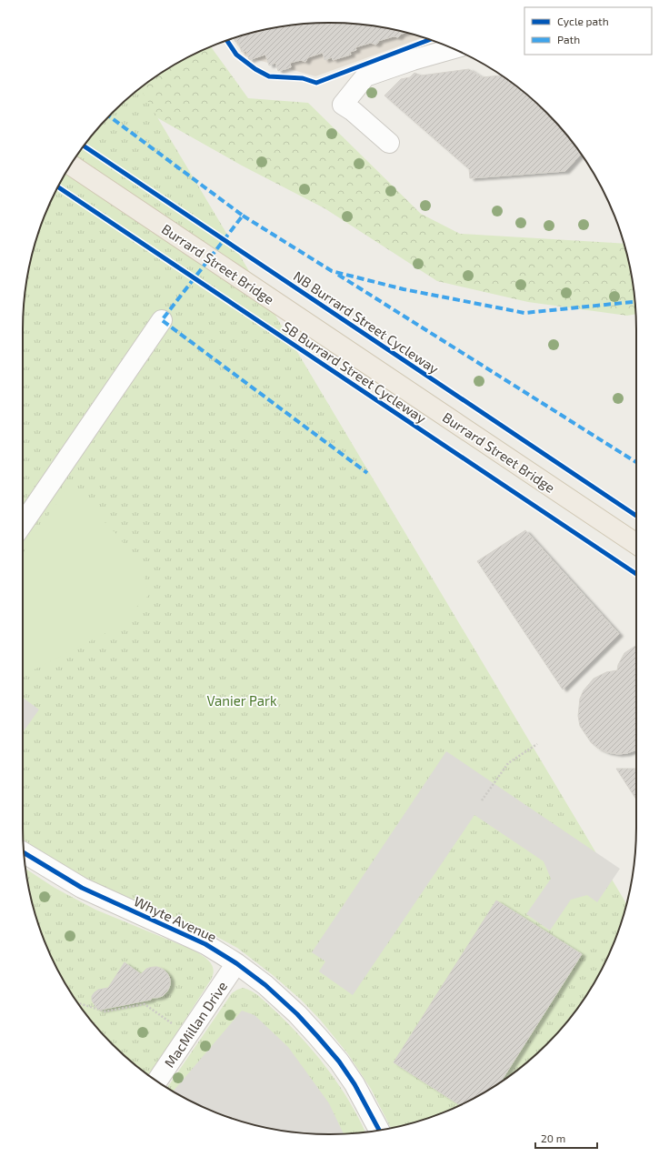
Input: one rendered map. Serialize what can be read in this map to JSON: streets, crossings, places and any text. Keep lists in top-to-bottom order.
{
  "streets": {
    "main road": ["Burrard Street Bridge"],
    "street": ["Whyte Avenue", "MacMillan Drive"],
    "cycle path": ["NB Burrard Street Cycleway", "SB Burrard Street Cycleway"]
  },
  "crossings": [
    ["Whyte Avenue", "MacMillan Drive"]
  ],
  "parks": ["Vanier Park"],
  "legend": ["Cycle path", "Path"],
  "scale_bar": "20 m"
}
